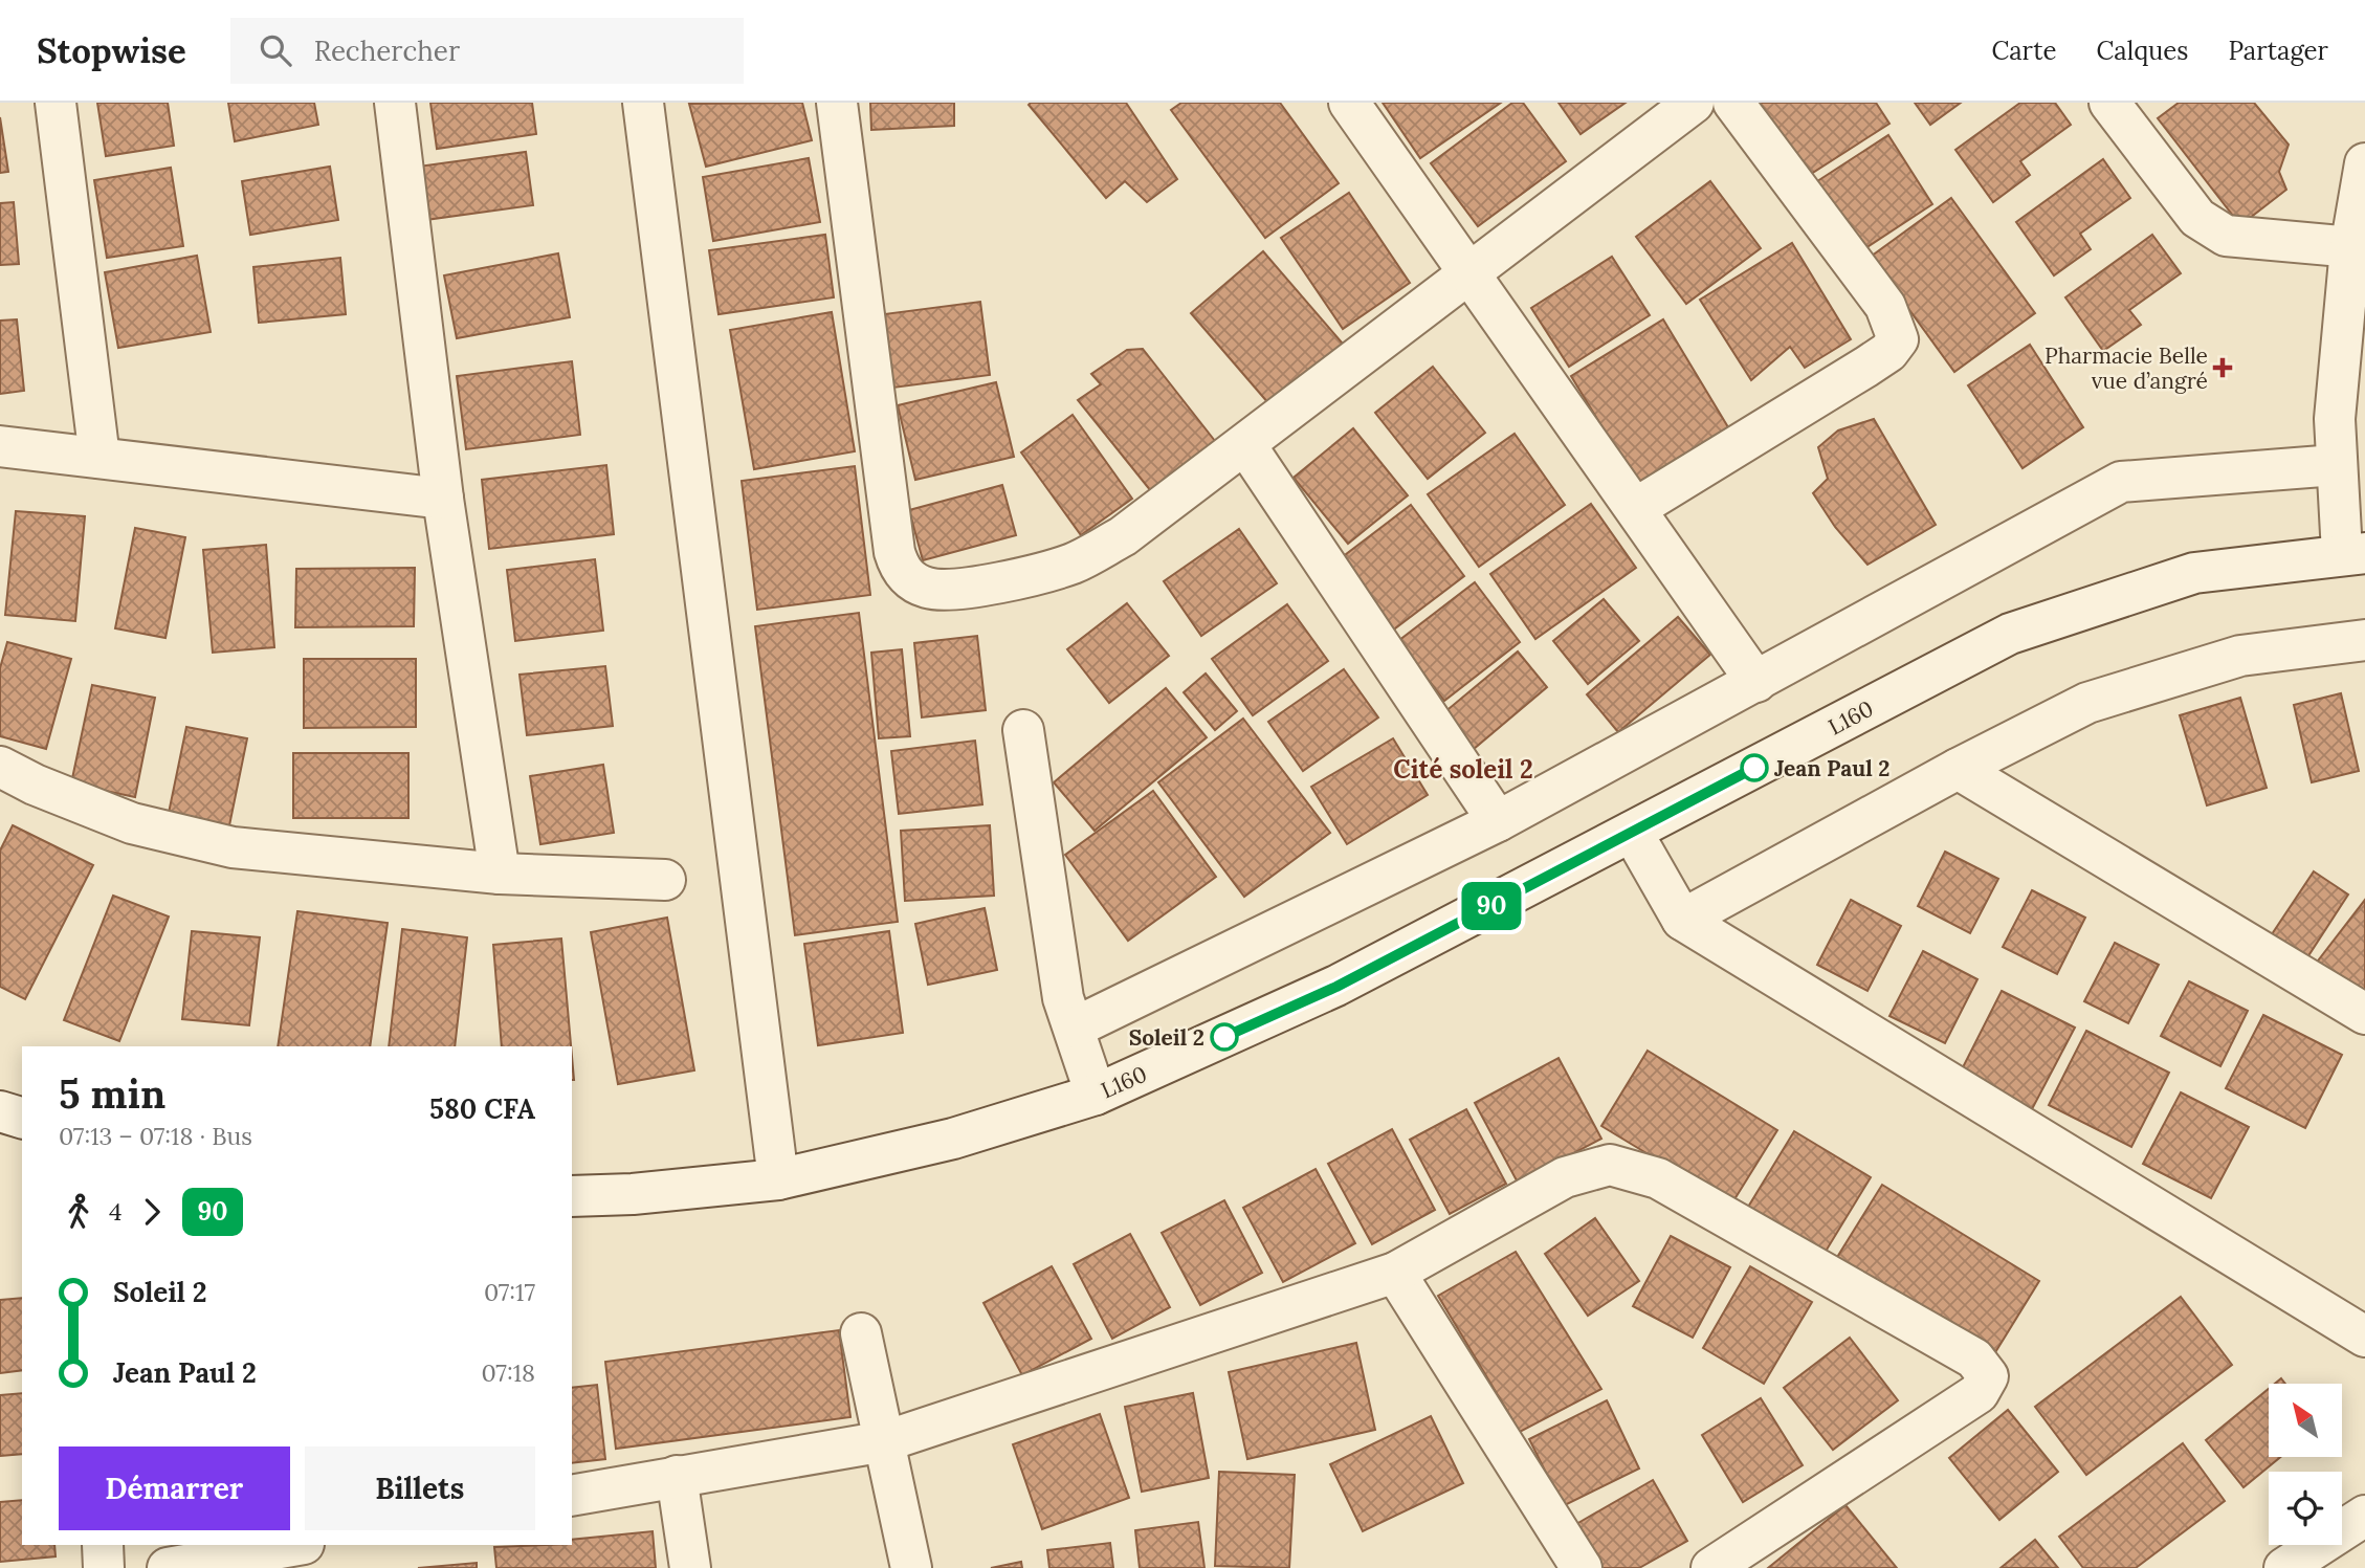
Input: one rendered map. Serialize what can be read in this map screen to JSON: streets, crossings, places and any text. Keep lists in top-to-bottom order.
{
  "streets": {
    "street": ["L160"]
  },
  "districts": ["Cité soleil 2"],
  "places": {
    "health": ["Pharmacie Belle vue d’angré"],
    "other": ["Jean Paul 2", "Soleil 2"]
  },
  "lines": ["bus line 90"],
  "north": "top left",
  "page": {
    "header": "Stopwise",
    "search": "Rechercher",
    "nav": ["Carte", "Calques", "Partager"],
    "on_map": "90",
    "heading": ["5 min", "07:13 – 07:18 · Bus", "580 CFA"],
    "legs": ["4", "90"],
    "list": [
      {
        "name": "Soleil 2",
        "value": "07:17"
      },
      {
        "name": "Jean Paul 2",
        "value": "07:18"
      }
    ],
    "buttons": ["Démarrer", "Billets"]
  }
}
